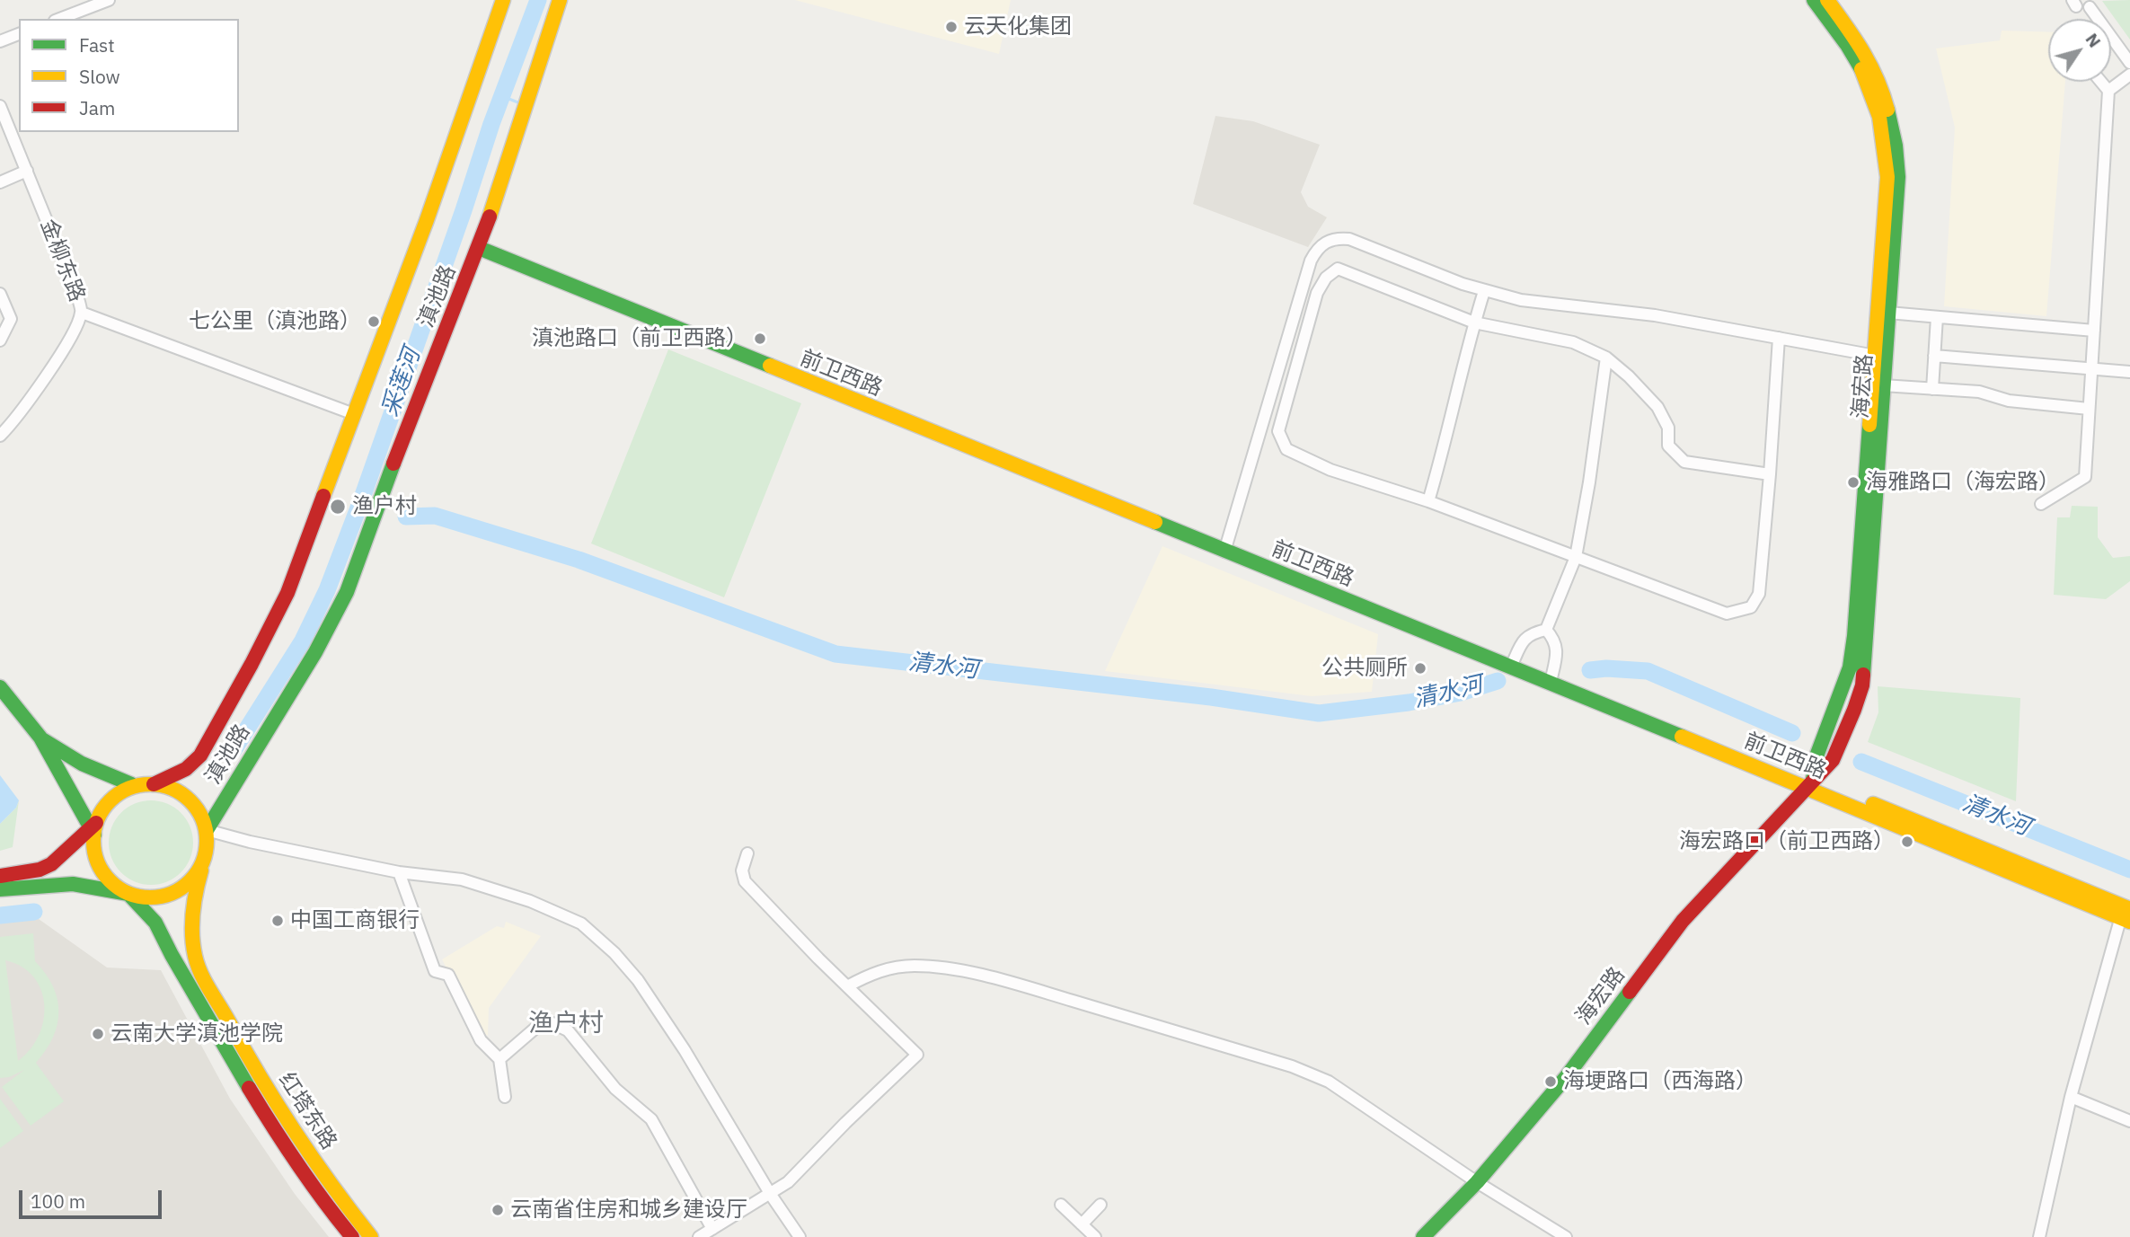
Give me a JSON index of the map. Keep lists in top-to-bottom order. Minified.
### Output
{"streets":{"main road":["滇池路","前卫西路","海宏路","红塔东路"],"street":["金柳东路"]},"crossings":[["滇池路","前卫西路"],["滇池路","红塔东路"],["前卫西路","海宏路"]],"districts":["渔户村"],"water":["采莲河","清水河"],"places":["云天化集团","七公里（滇池路）","滇池路口（前卫西路）","海雅路口（海宏路）","渔户村","公共厕所","海宏路口（前卫西路）","中国工商银行","云南大学滇池学院","海埂路口（西海路）","云南省住房和城乡建设厅"],"legend":["Fast","Slow","Jam"],"scale_bar":"100 m","north":"top right"}
